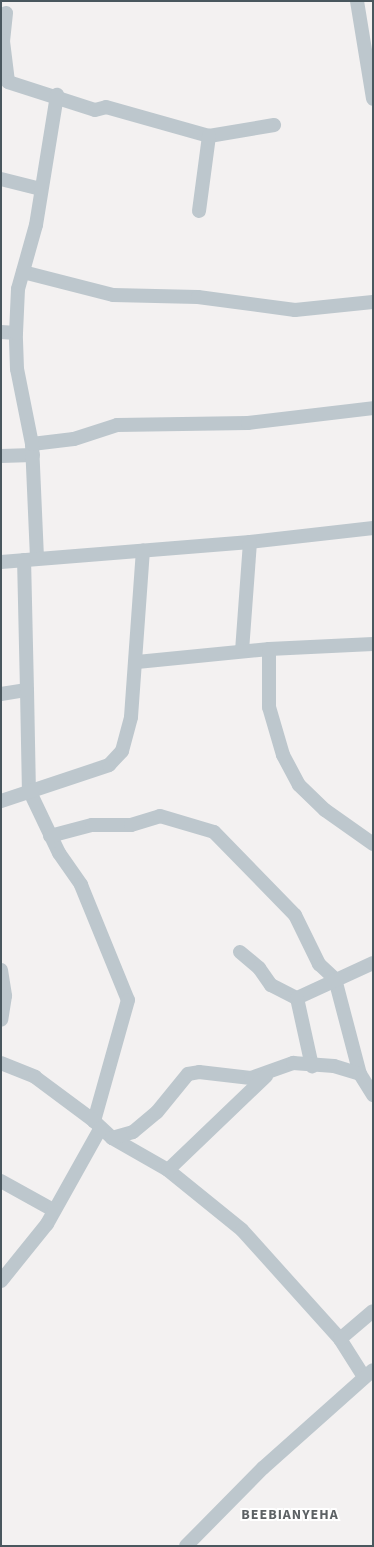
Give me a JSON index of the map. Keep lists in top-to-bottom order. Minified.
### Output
{"districts":["BEEBIANYEHA"]}
